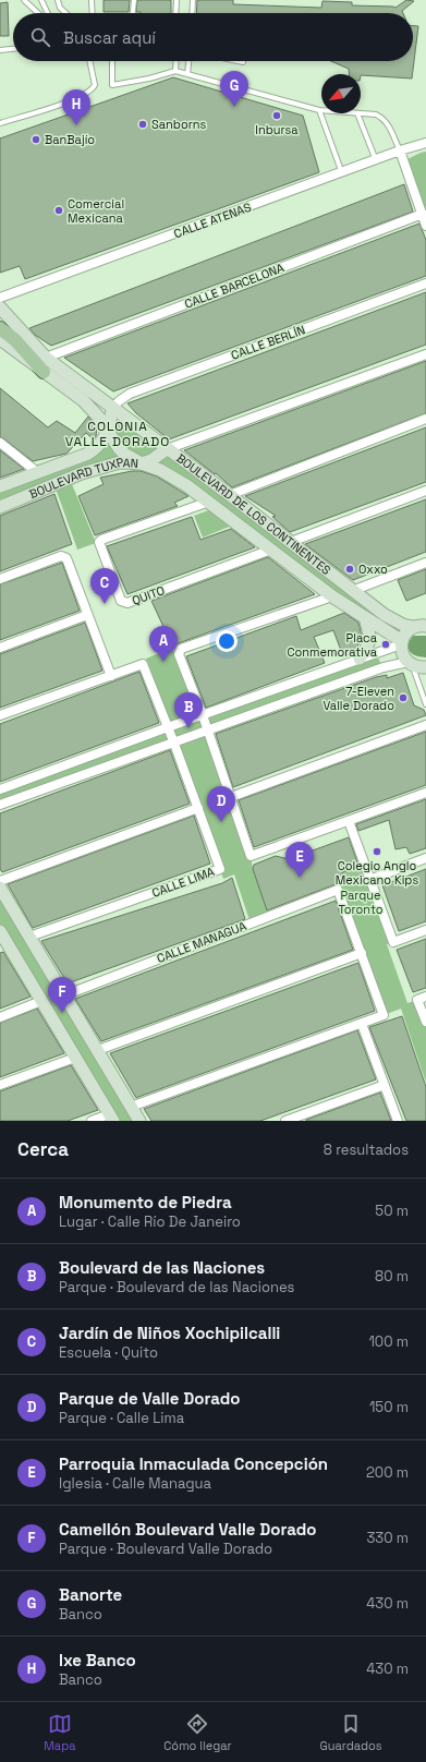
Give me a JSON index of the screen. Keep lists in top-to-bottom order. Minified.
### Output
{"streets":{"street":["CALLE ATENAS","CALLE BARCELONA","CALLE BERLÍN","BOULEVARD TUXPAN","BOULEVARD DE LOS CONTINENTES","QUITO","CALLE LIMA","CALLE MANAGUA"]},"crossings":[["CALLE BARCELONA","BOULEVARD DE LOS CONTINENTES"],["CALLE BERLÍN","BOULEVARD TUXPAN"],["CALLE BERLÍN","BOULEVARD DE LOS CONTINENTES"],["BOULEVARD TUXPAN","BOULEVARD DE LOS CONTINENTES"],["BOULEVARD DE LOS CONTINENTES","QUITO"]],"districts":["COLONIA VALLE DORADO"],"parks":["Parque Toronto"],"places":["Inbursa","Sanborns","BanBajío","Comercial Mexicana","Oxxo","Placa Conmemorativa","7-Eleven Valle Dorado","Colegio Anglo Mexicano Kips"],"north":"bottom left","page":{"search":"Buscar aquí","pins":["G","H","C","A","B","D","E","F"],"heading":["Cerca","8 resultados"],"list":[{"mark":"A","name":"Monumento de Piedra","note":"Lugar · Calle Río De Janeiro","value":"50 m"},{"mark":"B","name":"Boulevard de las Naciones","note":"Parque · Boulevard de las Naciones","value":"80 m"},{"mark":"C","name":"Jardín de Niños Xochipilcalli","note":"Escuela · Quito","value":"100 m"},{"mark":"D","name":"Parque de Valle Dorado","note":"Parque · Calle Lima","value":"150 m"},{"mark":"E","name":"Parroquia Inmaculada Concepción","note":"Iglesia · Calle Managua","value":"200 m"},{"mark":"F","name":"Camellón Boulevard Valle Dorado","note":"Parque · Boulevard Valle Dorado","value":"330 m"},{"mark":"G","name":"Banorte","note":"Banco","value":"430 m"},{"mark":"H","name":"Ixe Banco","note":"Banco","value":"430 m"}],"nav":["Mapa","Cómo llegar","Guardados"]}}
